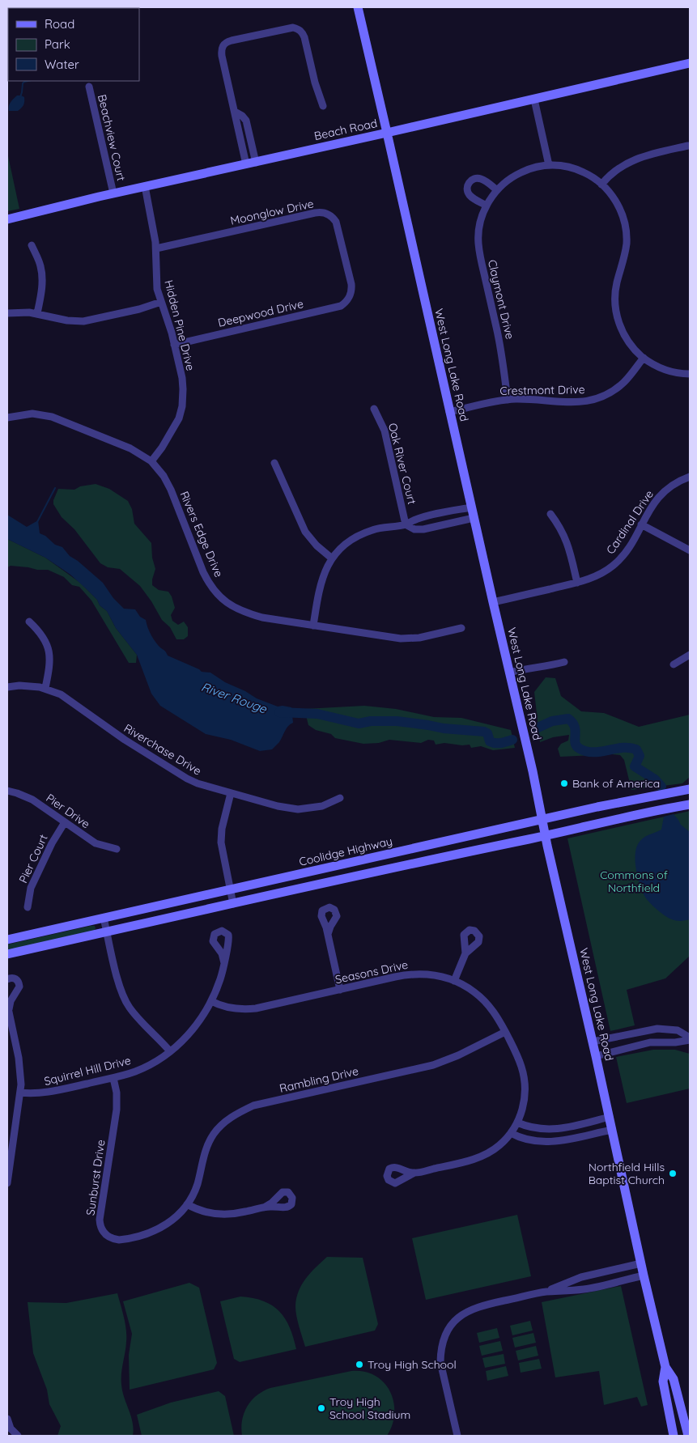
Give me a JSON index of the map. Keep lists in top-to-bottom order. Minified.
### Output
{"streets":{"main road":["Beach Road","West Long Lake Road","Coolidge Highway"],"street":["Beachview Court","Moonglow Drive","Claymont Drive","Deepwood Drive","Hidden Pine Drive","Crestmont Drive","Oak River Court","Cardinal Drive","Rivers Edge Drive","Riverchase Drive","Pier Drive","Pier Court","Seasons Drive","Squirrel Hill Drive","Rambling Drive","Sunburst Drive"]},"crossings":[["Beach Road","Beachview Court"],["Beach Road","Hidden Pine Drive"],["Beach Road","West Long Lake Road"],["Moonglow Drive","Deepwood Drive"],["Moonglow Drive","Hidden Pine Drive"],["Claymont Drive","Crestmont Drive"],["Deepwood Drive","Hidden Pine Drive"],["Hidden Pine Drive","Rivers Edge Drive"],["West Long Lake Road","Crestmont Drive"],["West Long Lake Road","Cardinal Drive"],["West Long Lake Road","Coolidge Highway"],["Pier Drive","Pier Court"],["Seasons Drive","Squirrel Hill Drive"],["Seasons Drive","Rambling Drive"],["Squirrel Hill Drive","Sunburst Drive"],["Rambling Drive","Sunburst Drive"]],"water":["River Rouge"],"parks":["Commons of Northfield"],"places":["Bank of America","Northfield Hills Baptist Church","Troy High School","Troy High School Stadium"],"legend":["Road","Park","Water"]}
